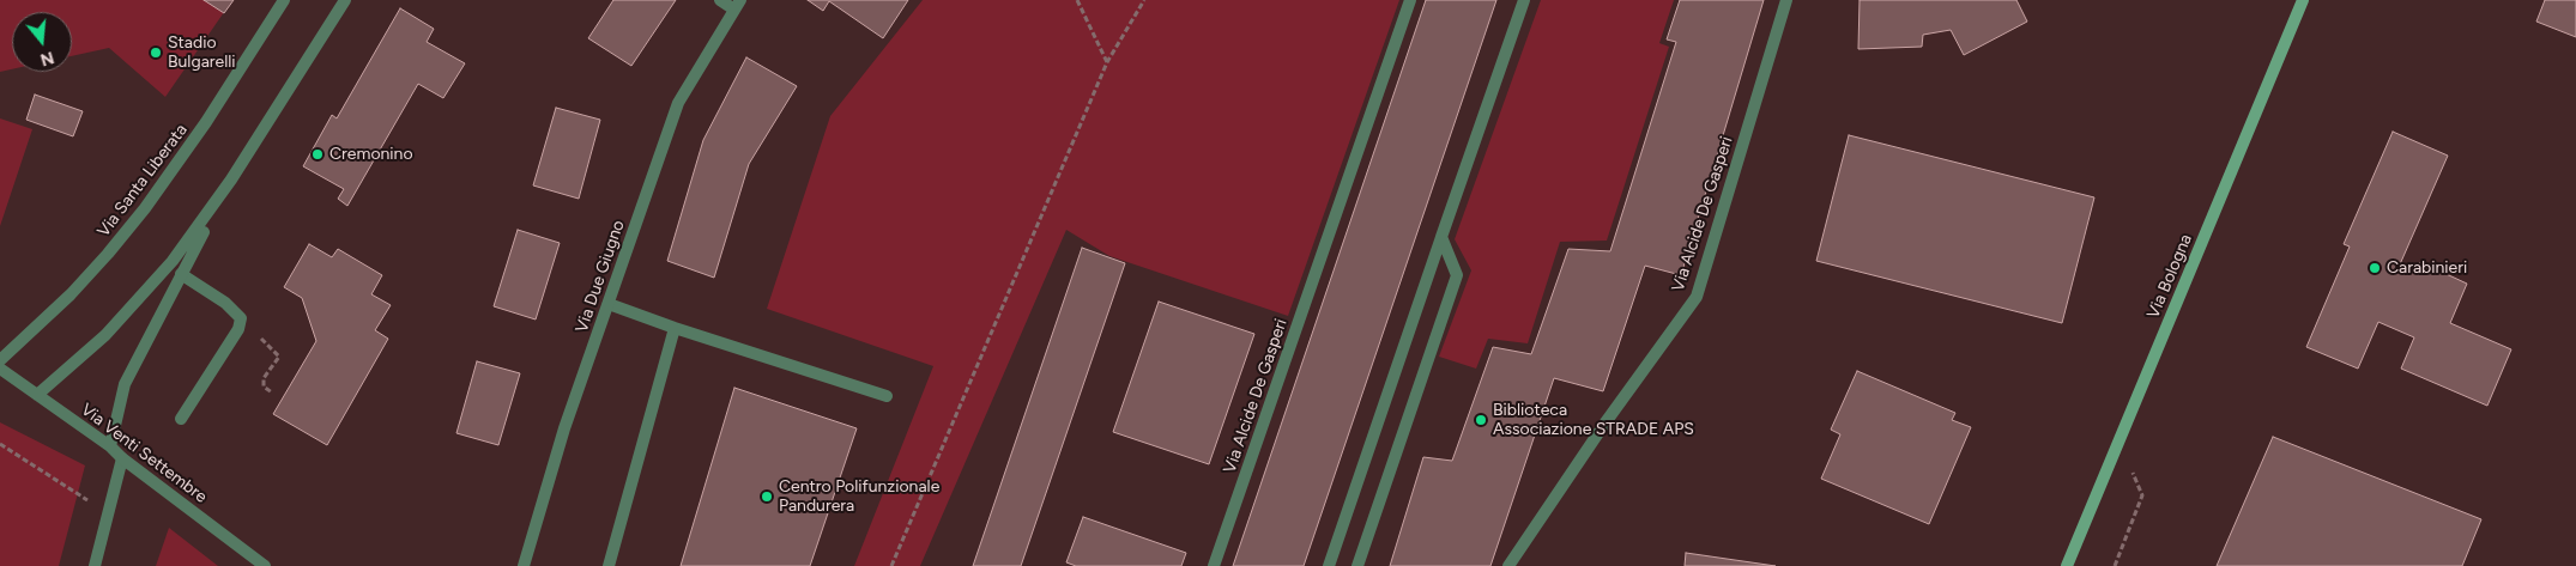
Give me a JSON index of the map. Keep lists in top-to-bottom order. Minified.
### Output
{"streets":{"main road":["Via Bologna"],"street":["Via Santa Liberata","Via Alcide De Gasperi","Via Due Giugno","Via Venti Settembre"]},"places":["Stadio Bulgarelli","Cremonino","Carabinieri","Biblioteca Associazione STRADE APS","Centro Polifunzionale Pandurera"],"north":"bottom"}
